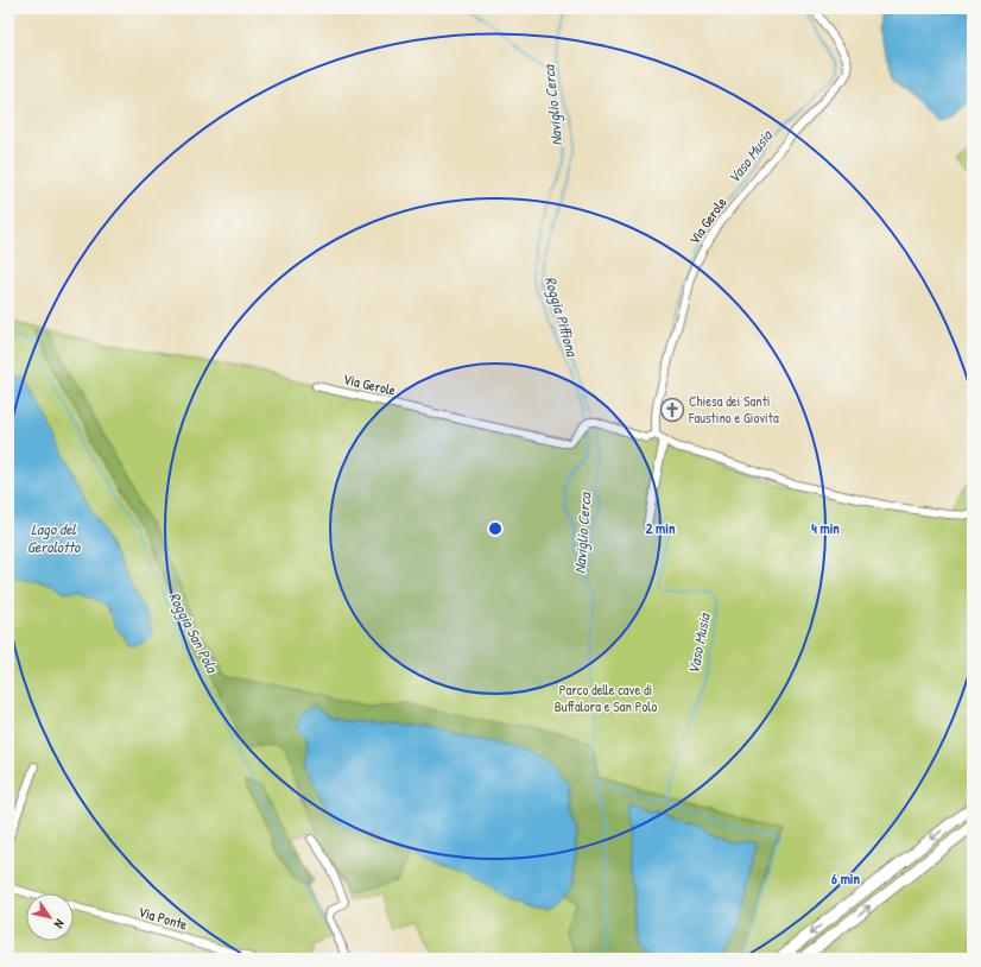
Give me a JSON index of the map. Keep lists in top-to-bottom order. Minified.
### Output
{"streets":{"street":["Via Gerole","Via Ponte"]},"water":["Naviglio Cerca","Vaso Musia","Roggia Piffiona","Lago del Gerolotto","Roggia San Pola"],"parks":["Parco delle cave di Buffalora e San Polo"],"places":{"church":["Chiesa dei Santi Faustino e Giovita"]},"north":"bottom right","rings":["2 min","4 min","6 min"]}
